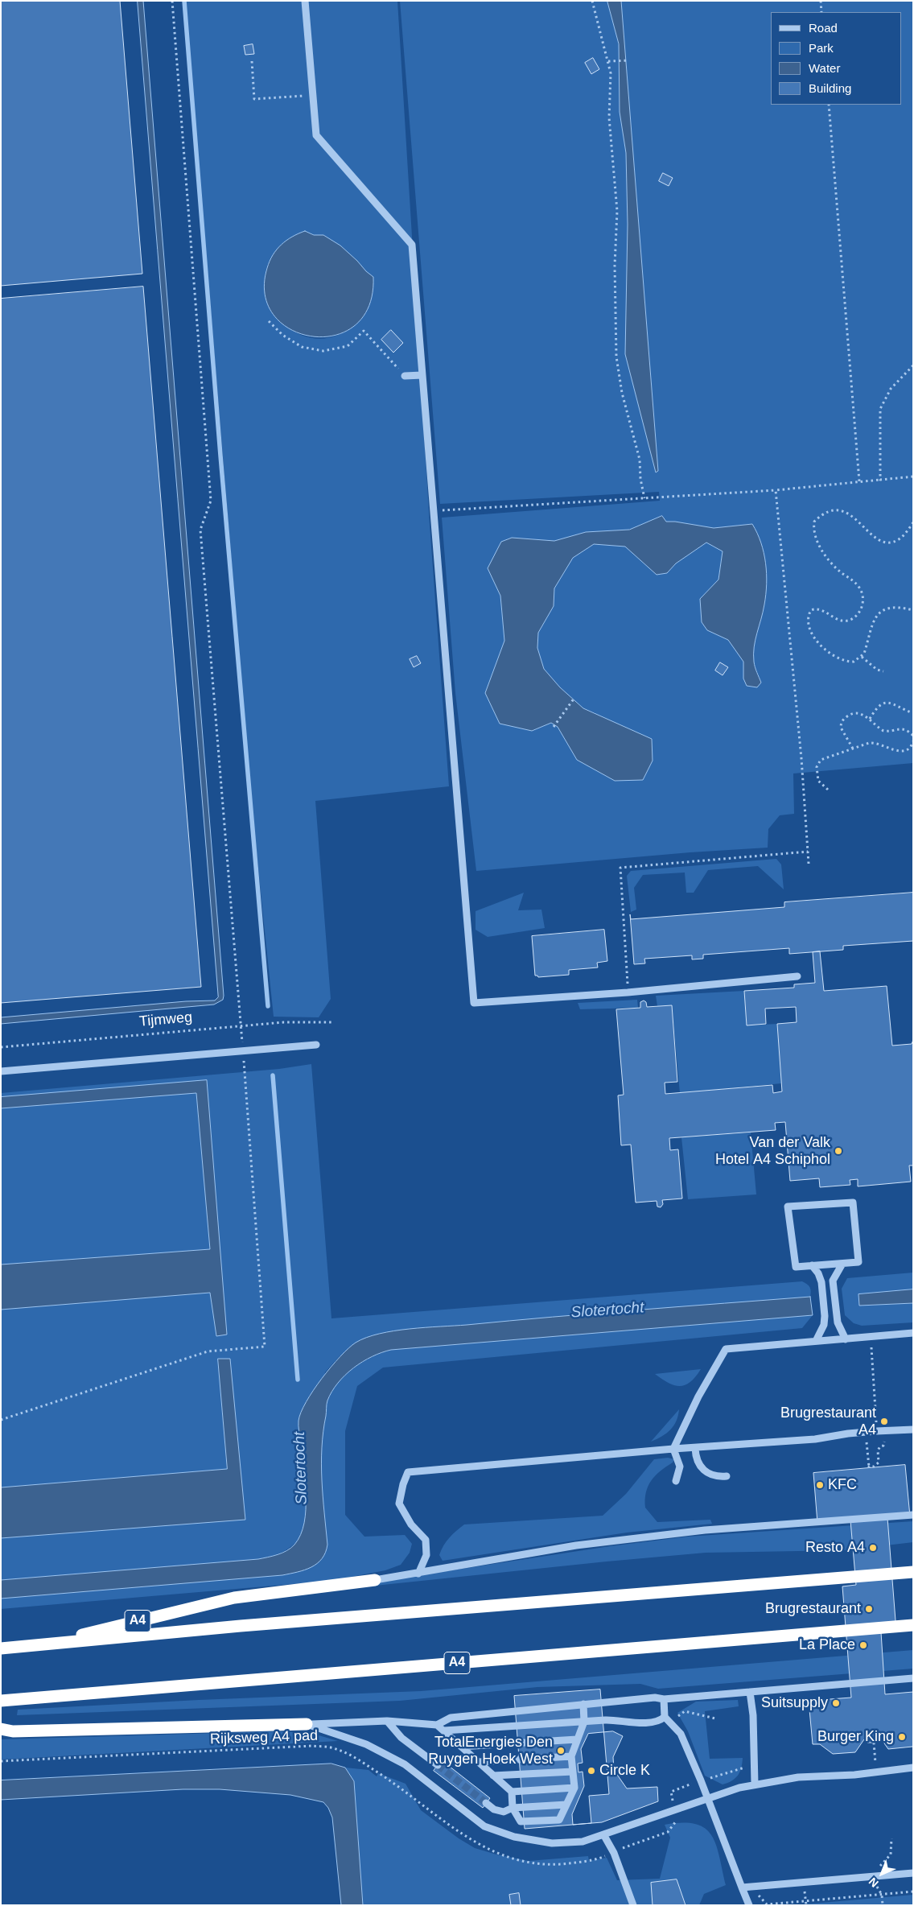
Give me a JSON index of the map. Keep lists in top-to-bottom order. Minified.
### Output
{"streets":{"highway":["A4"],"path":["Tijmweg","Rijksweg A4 pad"]},"water":["Slotertocht"],"places":["Van der Valk Hotel A4 Schiphol","Brugrestaurant A4","KFC","Resto A4","Brugrestaurant","La Place","Suitsupply","Burger King","TotalEnergies Den Ruygen Hoek West","Circle K"],"legend":["Road","Park","Water","Building"],"north":"bottom left"}
